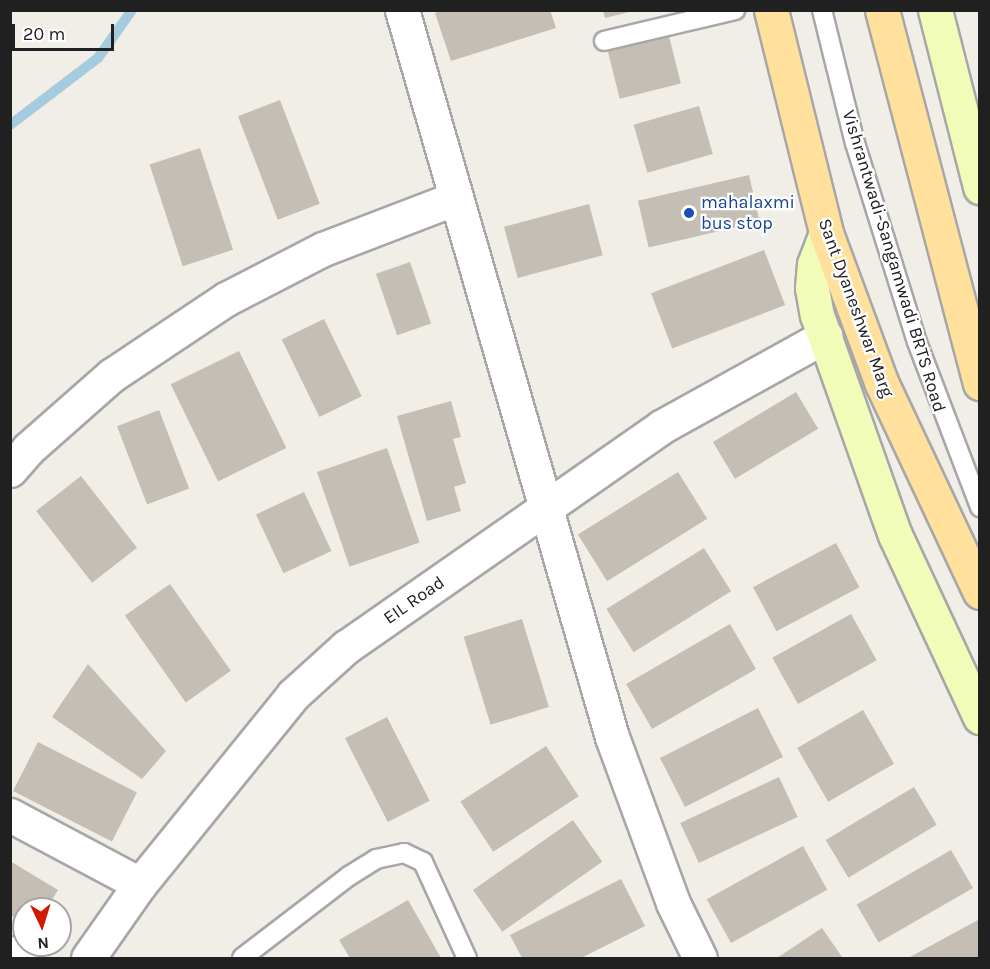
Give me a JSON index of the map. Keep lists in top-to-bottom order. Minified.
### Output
{"streets":{"main road":["Sant Dyaneshwar Marg"],"street":["EIL Road"],"lane":["Vishrantwadi-Sangamwadi BRTS Road"]},"places":["mahalaxmi bus stop"],"scale_bar":"20 m","north":"bottom"}
